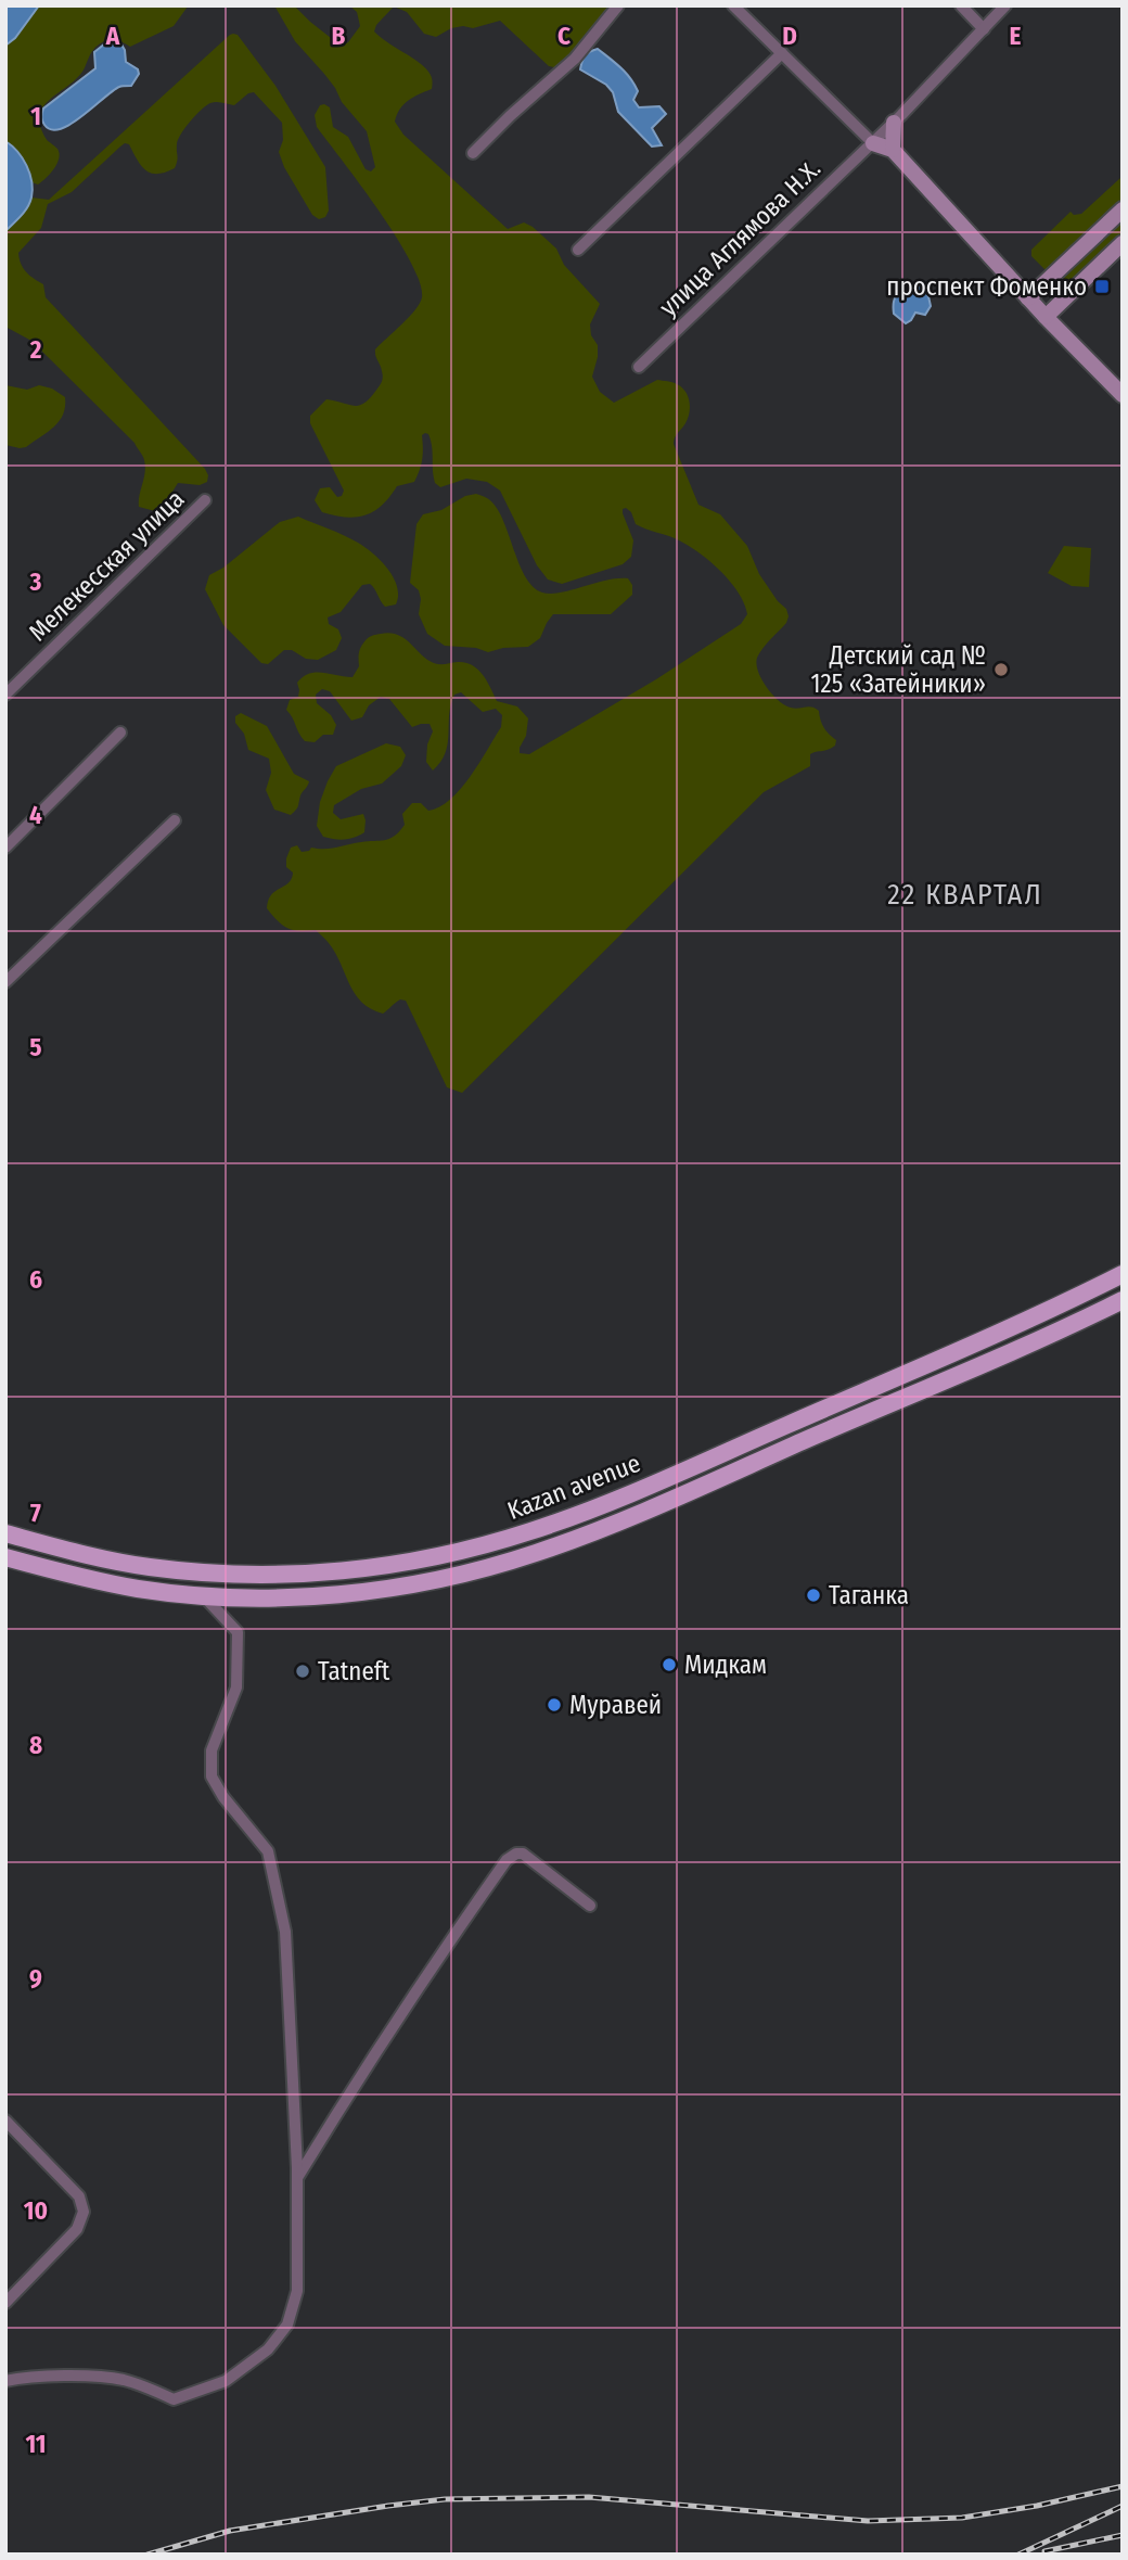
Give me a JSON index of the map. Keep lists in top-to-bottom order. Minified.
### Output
{"streets":{"main road":["Kazan avenue"],"street":["улица Аглямова Н.Х.","Мелекесская улица"]},"districts":["22 КВАРТАЛ"],"places":{"transit":["проспект Фоменко"],"other":["Детский сад № 125 «Затейники»","Таганка","Мидкам","Tatneft","Муравей"]},"grid":{"columns":["A","B","C","D","E"],"rows":["1","2","3","4","5","6","7","8","9","10","11"]}}
